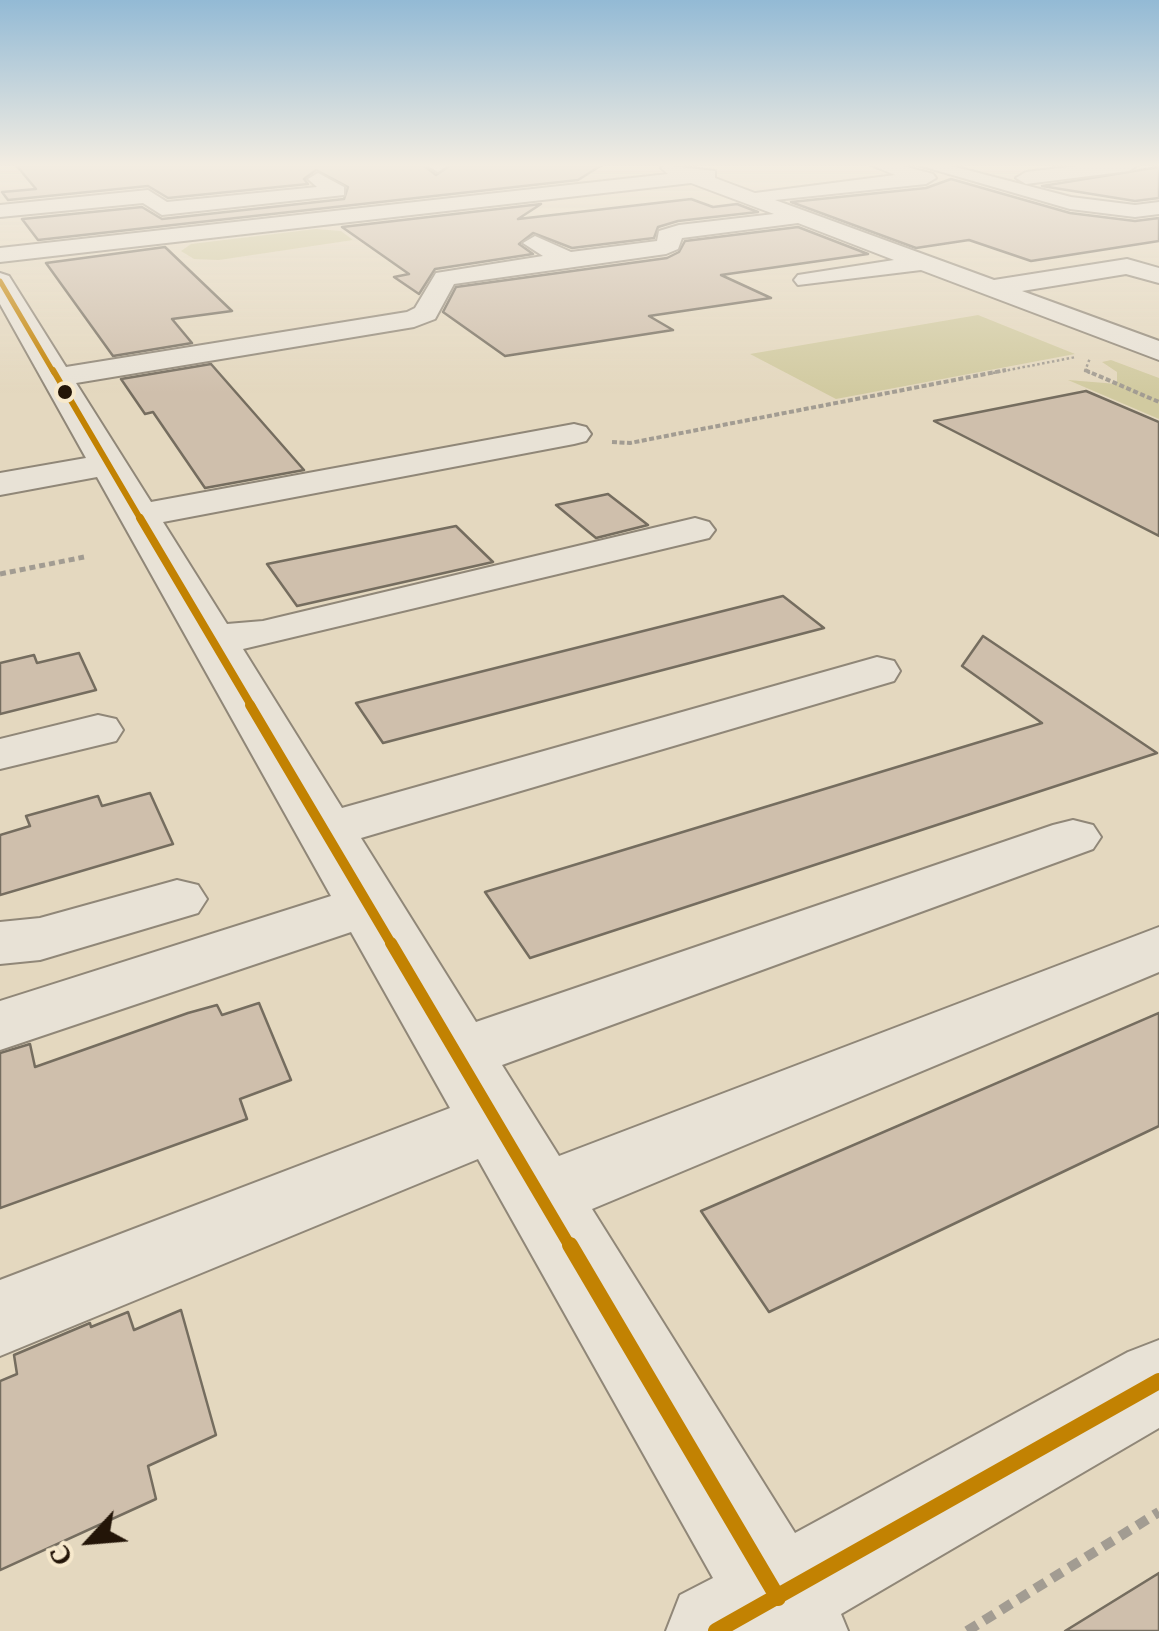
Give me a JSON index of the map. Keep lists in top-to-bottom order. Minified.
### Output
{"north":"bottom left"}
